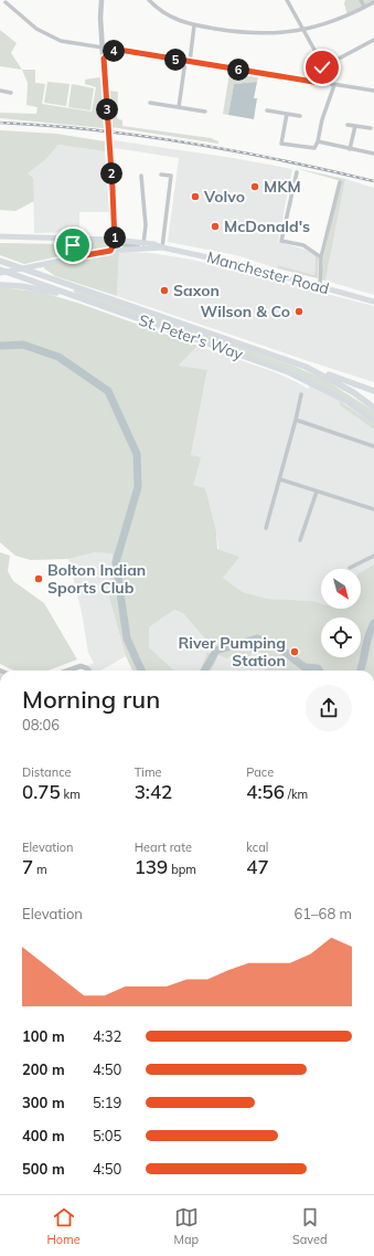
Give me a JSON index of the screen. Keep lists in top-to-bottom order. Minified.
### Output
{"streets":{"highway":["St. Peter's Way"],"main road":["Manchester Road"]},"places":["MKM","Volvo","McDonald's","Saxon","Wilson & Co","Bolton Indian Sports Club","River Pumping Station"],"north":"bottom right","page":{"pins":["4","5","6","3","2","1"],"heading":["Morning run","08:06"],"stats":[["Distance","0.75 km"],["Time","3:42"],["Pace","4:56 /km"],["Elevation","7 m"],["Heart rate","139 bpm"],["kcal","47"]],"chart":["Elevation","61–68 m"],"list":[{"name":"100 m","note":"4:32"},{"name":"200 m","note":"4:50"},{"name":"300 m","note":"5:19"},{"name":"400 m","note":"5:05"},{"name":"500 m","note":"4:50"}],"tabs":["Home","Map","Saved"]}}
